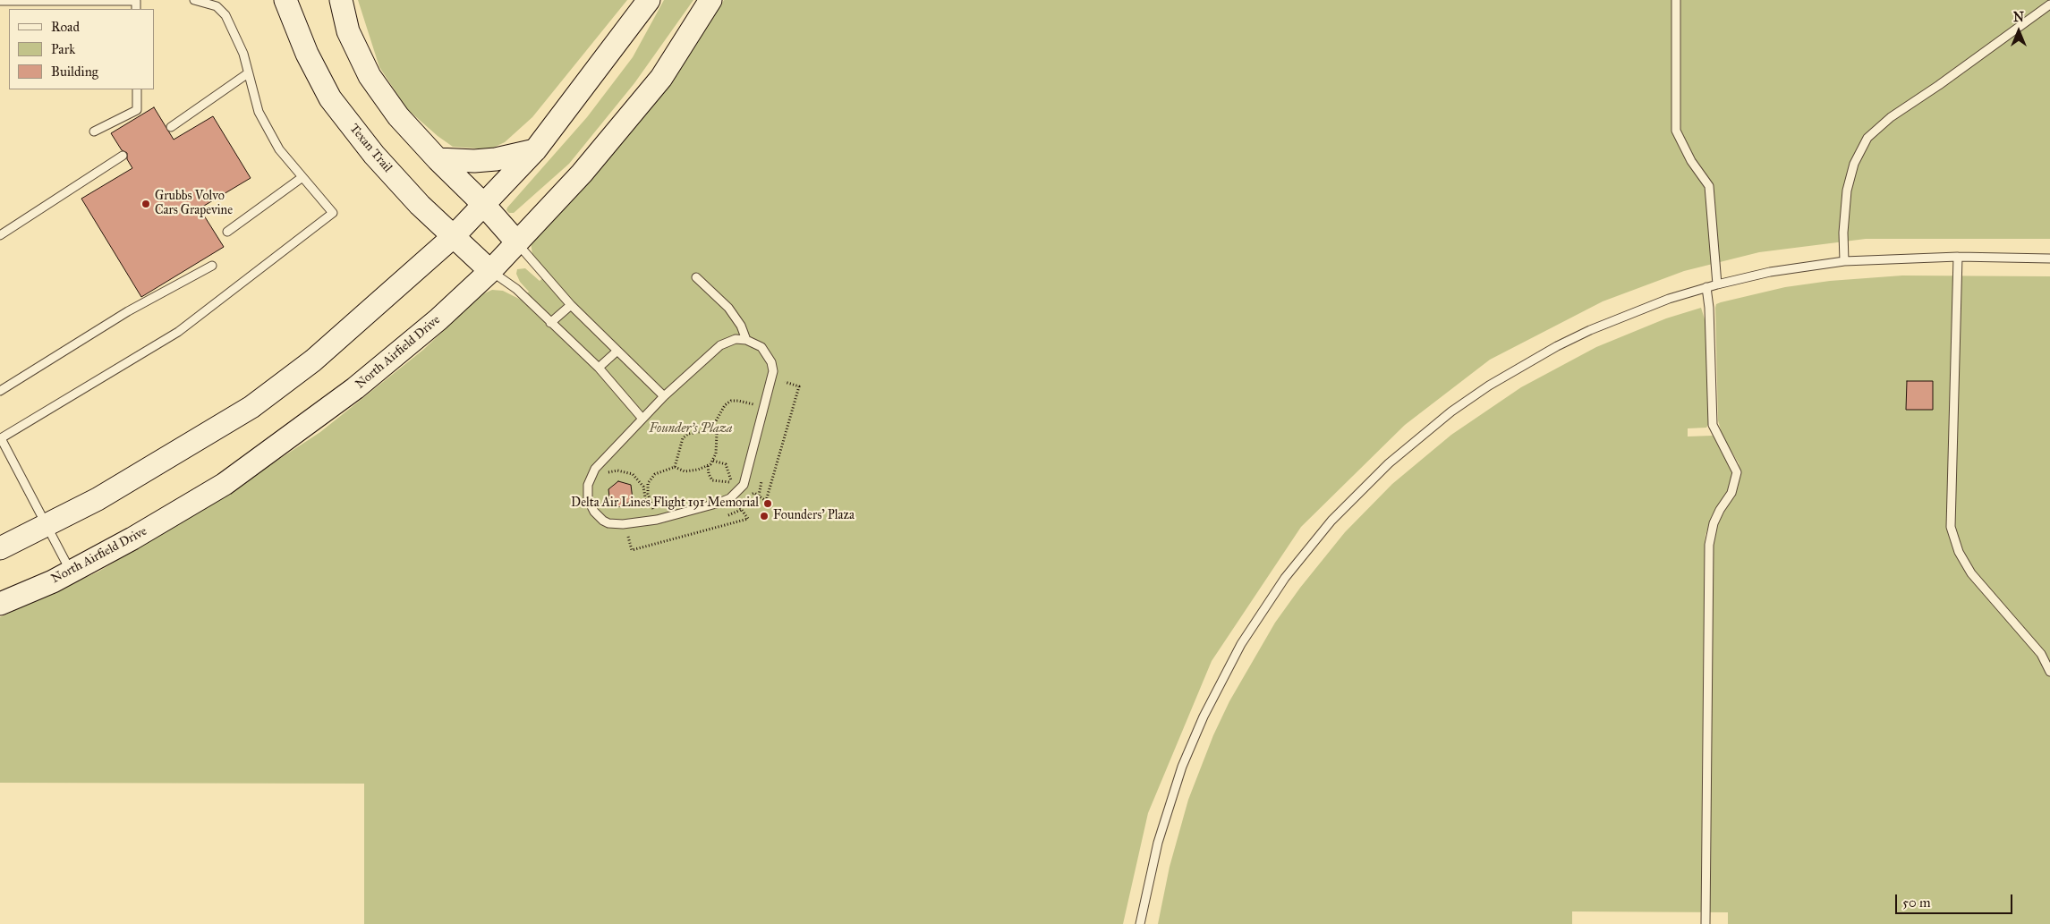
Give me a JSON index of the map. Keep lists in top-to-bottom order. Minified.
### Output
{"streets":{"main road":["Texan Trail","North Airfield Drive"]},"crossings":[["Texan Trail","North Airfield Drive"]],"parks":["Founder's Plaza"],"places":["Grubbs Volvo Cars Grapevine","Delta Air Lines Flight 191 Memorial","Founders' Plaza"],"legend":["Road","Park","Building"],"scale_bar":"50 m","north":"top"}
